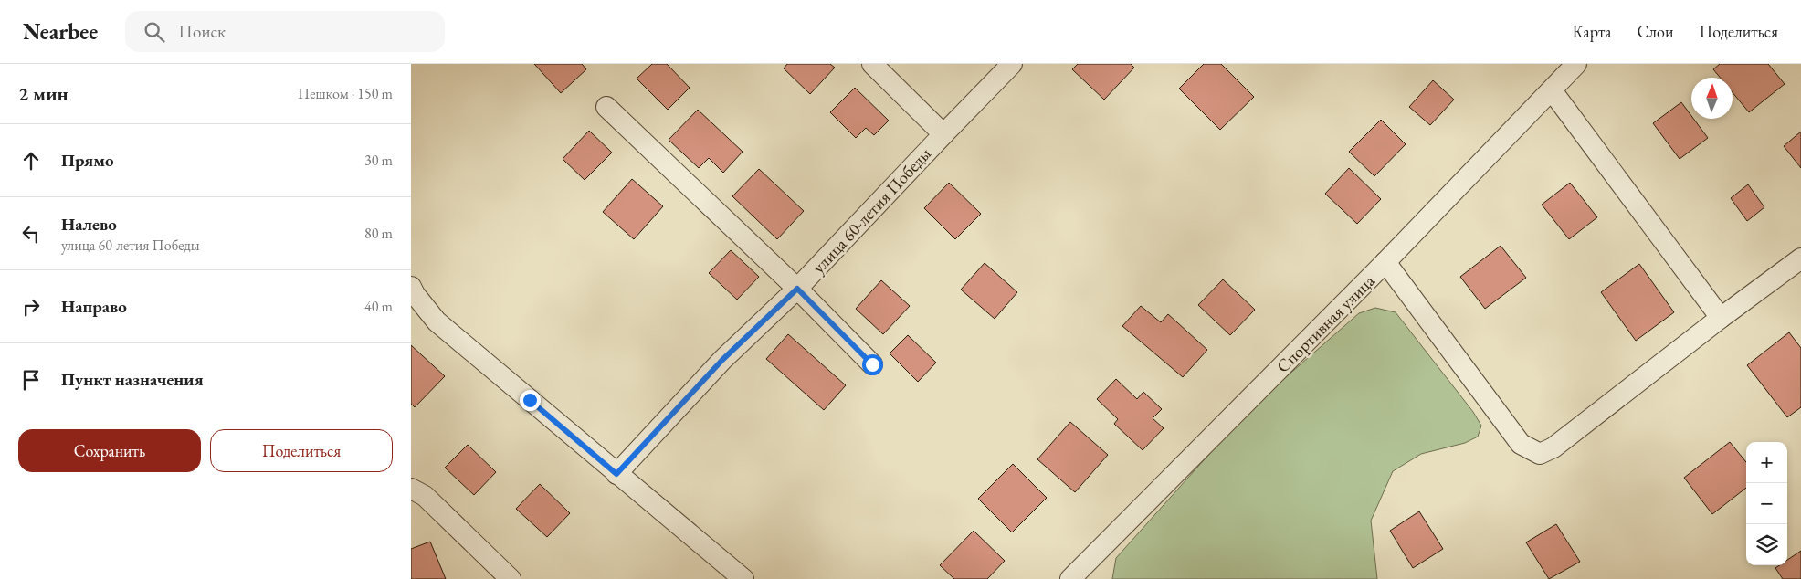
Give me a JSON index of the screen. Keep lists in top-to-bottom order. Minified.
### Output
{"streets":{"street":["улица 60-летия Победы","Спортивная улица"]},"north":"top","page":{"header":"Nearbee","search":"Поиск","nav":["Карта","Слои","Поделиться"],"heading":["2 мин","Пешком · 150 m"],"list":[["Прямо","30 m"],["Налево","улица 60-летия Победы","80 m"],["Направо","40 m"],"Пункт назначения"],"buttons":["Сохранить","Поделиться"],"map_buttons":["+","−"]}}
